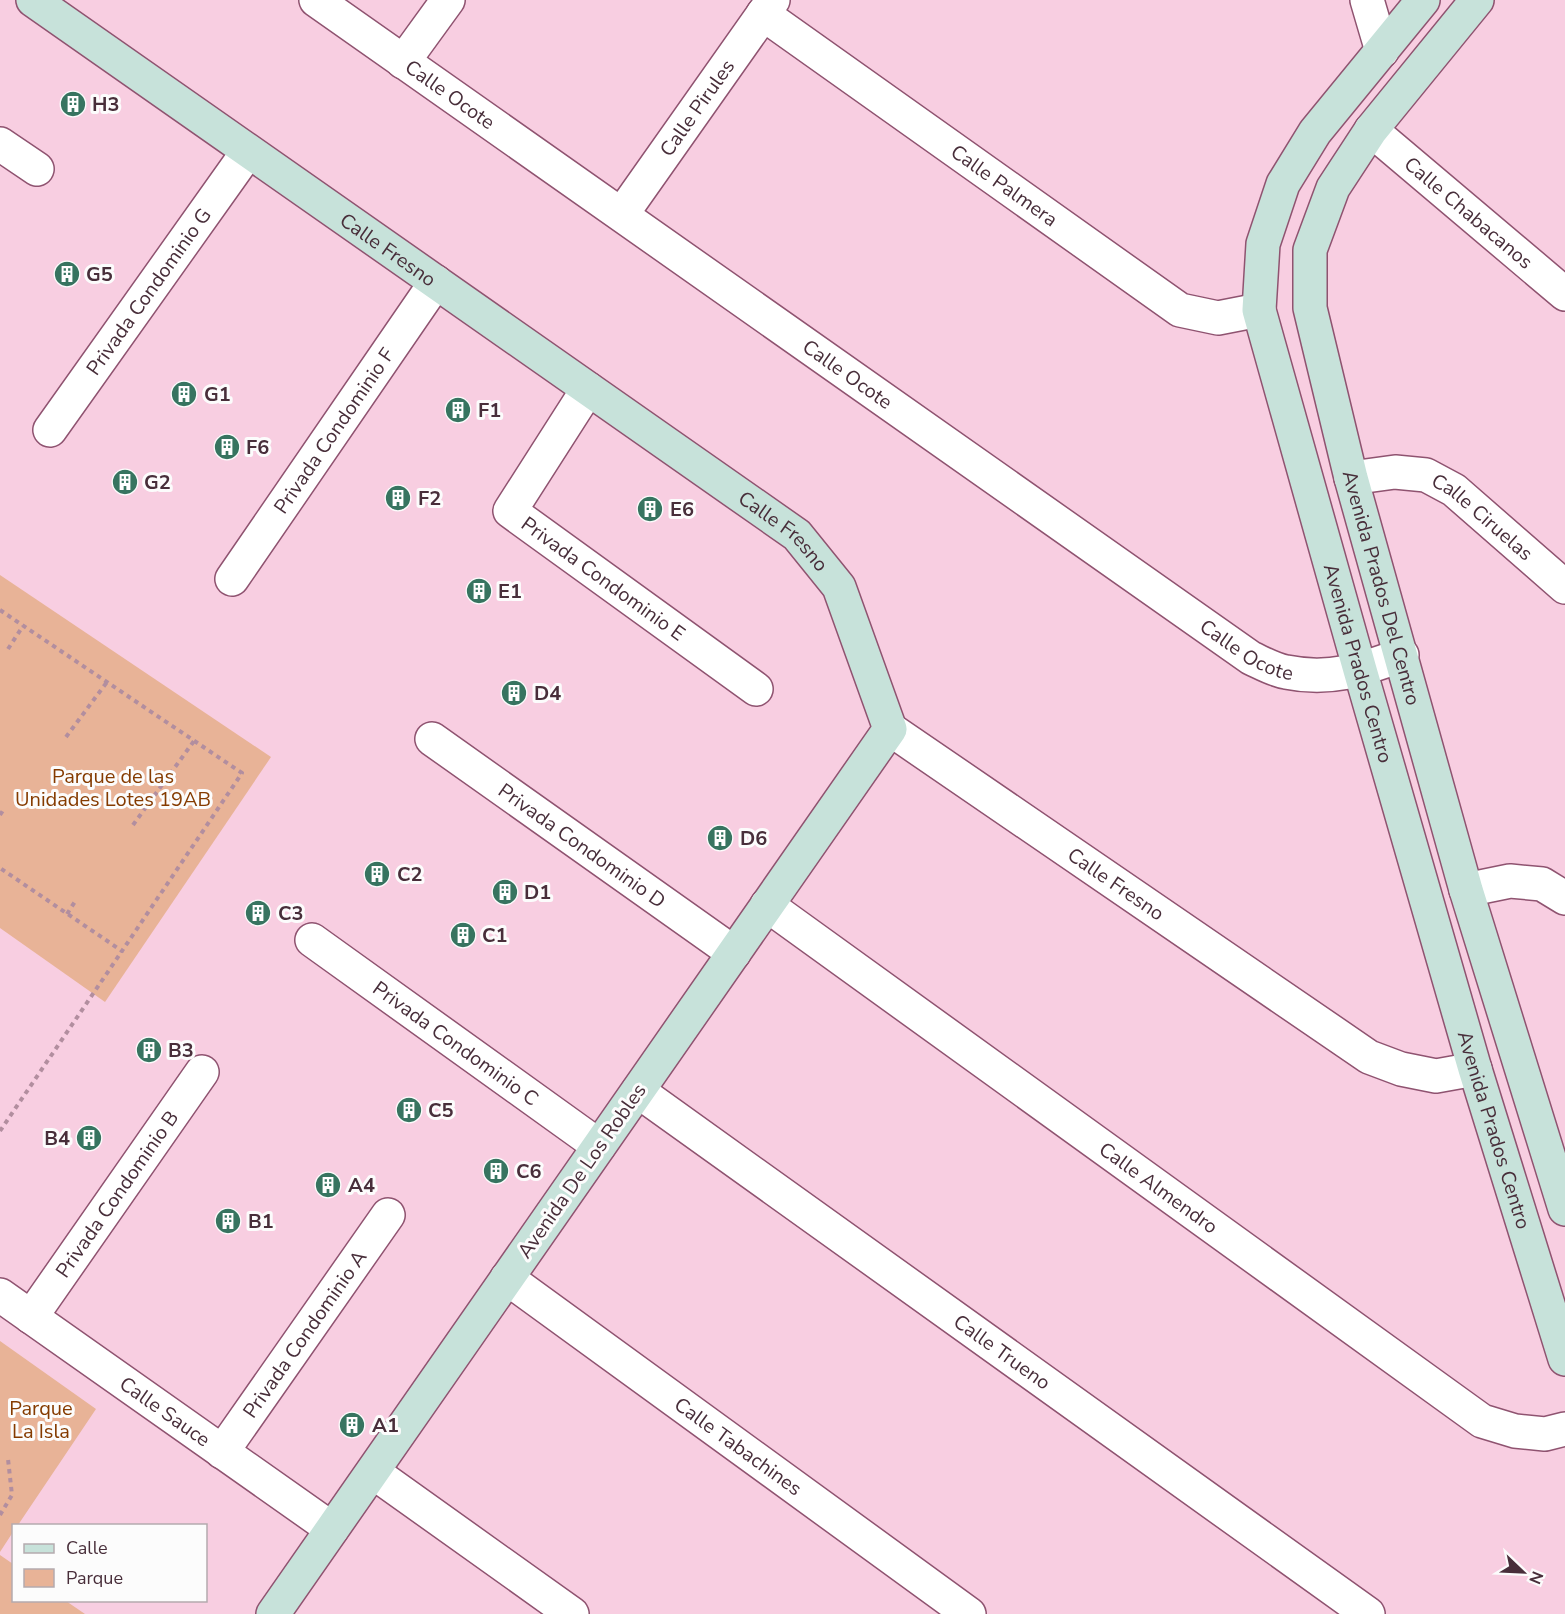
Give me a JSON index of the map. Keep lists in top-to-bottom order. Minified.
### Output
{"streets":{"street":["Calle Ocote","Calle Pirules","Calle Palmera","Calle Chabacanos","Calle Fresno","Privada Condominio G","Privada Condominio F","Calle Ciruelas","Privada Condominio E","Avenida Prados Del Centro","Avenida Prados Centro","Privada Condominio D","Privada Condominio C","Avenida De Los Robles","Calle Almendro","Privada Condominio B","Privada Condominio A","Calle Trueno","Calle Sauce","Calle Tabachines"]},"crossings":[["Calle Ocote","Calle Pirules"],["Calle Ocote","Avenida Prados Del Centro"],["Calle Ocote","Avenida Prados Centro"],["Calle Pirules","Calle Palmera"],["Calle Palmera","Avenida Prados Centro"],["Calle Chabacanos","Avenida Prados Del Centro"],["Calle Fresno","Privada Condominio G"],["Calle Fresno","Privada Condominio F"],["Calle Fresno","Privada Condominio E"],["Calle Fresno","Avenida Prados Centro"],["Calle Fresno","Avenida De Los Robles"],["Calle Ciruelas","Avenida Prados Del Centro"],["Privada Condominio D","Avenida De Los Robles"],["Privada Condominio C","Avenida De Los Robles"],["Avenida De Los Robles","Calle Almendro"],["Avenida De Los Robles","Calle Trueno"],["Avenida De Los Robles","Calle Sauce"],["Avenida De Los Robles","Calle Tabachines"],["Privada Condominio B","Calle Sauce"],["Privada Condominio A","Calle Sauce"]],"parks":["Parque de las Unidades Lotes 19AB","Parque La Isla"],"places":{"building":["H3","G5","G1","F1","F6","G2","F2","E6","E1","D4","D6","C2","D1","C3","C1","B3","C5","B4","C6","A4","B1","A1"]},"legend":["Calle","Parque"],"north":"bottom right"}
